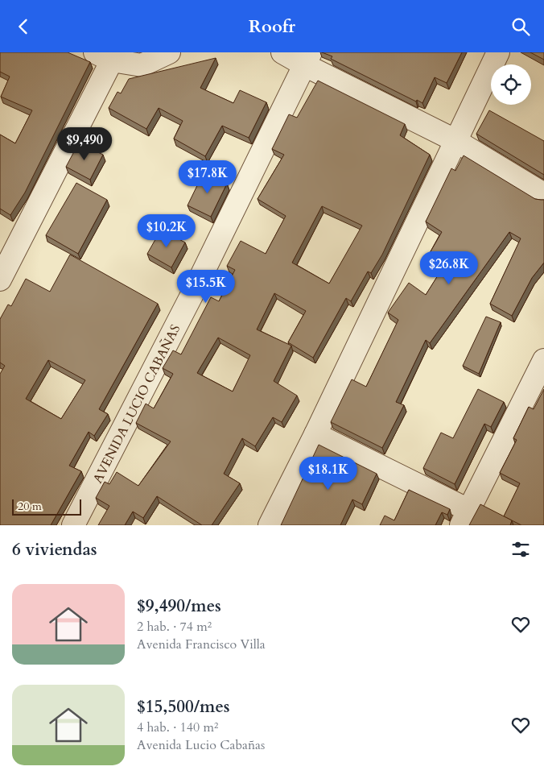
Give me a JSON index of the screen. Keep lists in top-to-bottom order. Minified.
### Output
{"streets":{"street":["AVENIDA LUCIO CABAÑAS"]},"scale_bar":"20 m","page":{"header":"Roofr","price":["$9,490","$17.8K","$10.2K","$26.8K","$15.5K","$18.1K"],"scale":"20 m","heading":"6 viviendas","list":[{"name":"$9,490/mes","note":"2 hab. · 74 m² · Avenida Francisco Villa"},{"name":"$15,500/mes","note":"4 hab. · 140 m² · Avenida Lucio Cabañas"}]}}
